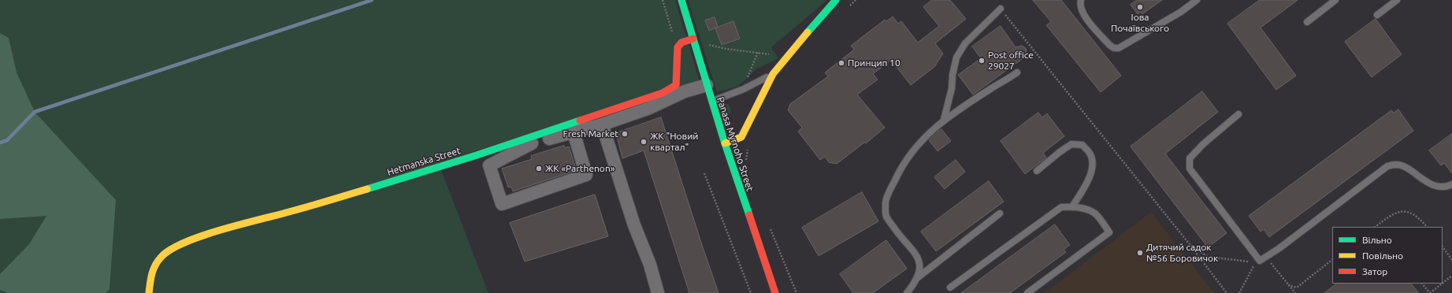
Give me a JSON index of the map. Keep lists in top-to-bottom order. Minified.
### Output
{"streets":{"street":["Panasa Myrnoho Street","Hetmanska Street"]},"places":["Іова Почаївського","Post office 29027","Принцип 10","Fresh Market","ЖК \"Новий квартал\"","ЖК «Parthenon»","Дитячий садок №56 Боровичок"],"legend":["Вільно","Повільно","Затор"]}
